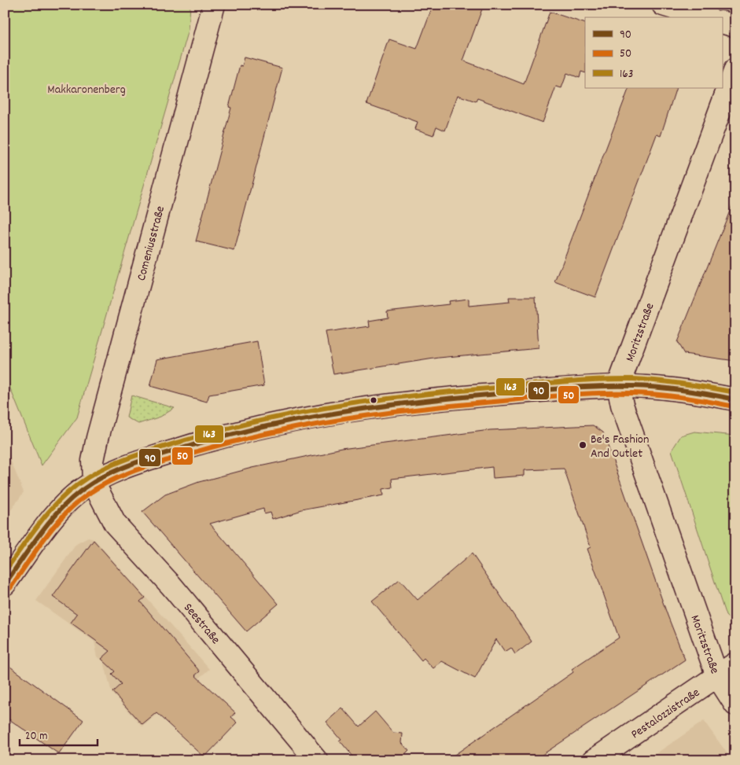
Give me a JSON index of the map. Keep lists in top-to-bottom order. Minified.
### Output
{"streets":{"street":["Comeniusstraße","Moritzstraße","Seestraße","Pestalozzistraße"]},"crossings":[["Comeniusstraße","Seestraße"],["Moritzstraße","Pestalozzistraße"]],"parks":["Makkaronenberg"],"places":["Be's Fashion And Outlet"],"lines":["transit line 163","transit line 90","transit line 50"],"legend":["90","50","163"],"scale_bar":"20 m"}
